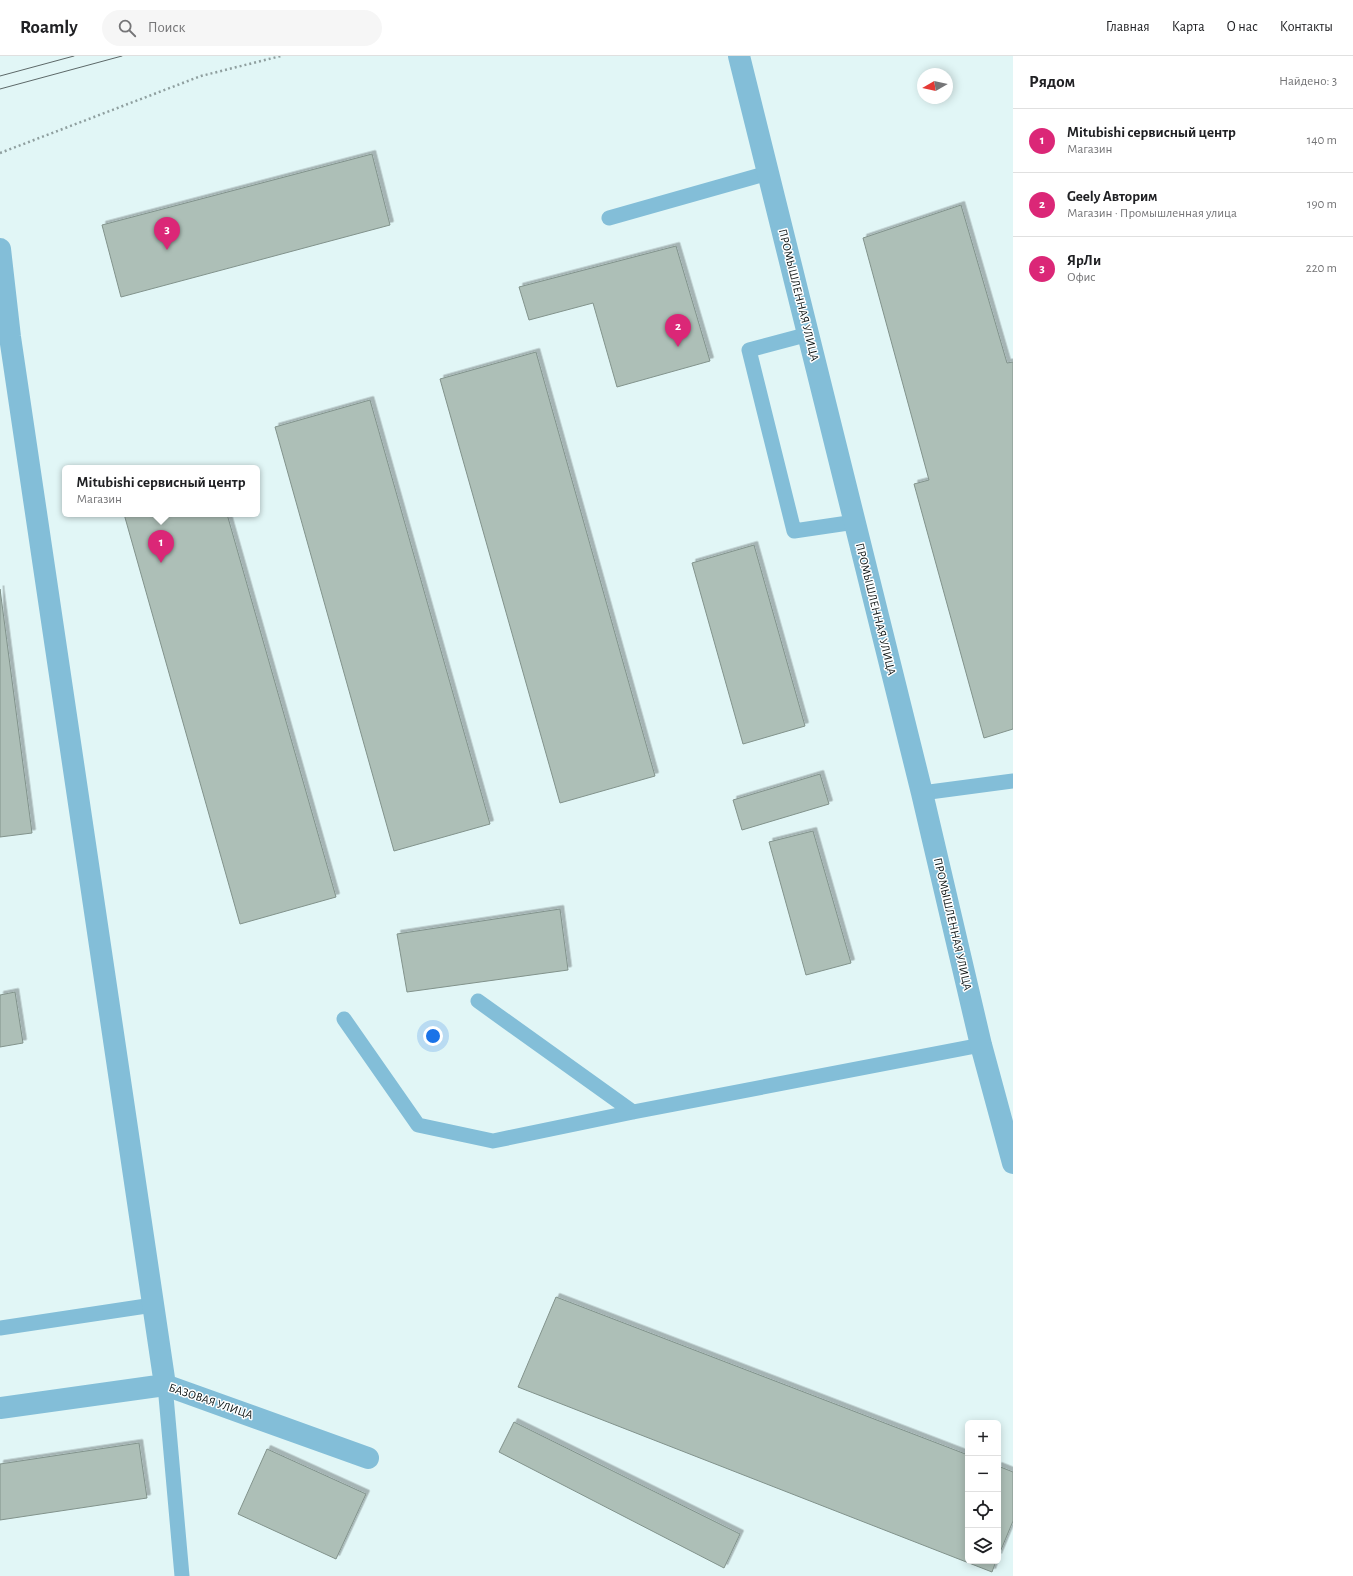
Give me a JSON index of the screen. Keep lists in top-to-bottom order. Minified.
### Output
{"streets":{"street":["ПРОМЫШЛЕННАЯ УЛИЦА","БАЗОВАЯ УЛИЦА"]},"north":"left","page":{"header":"Roamly","search":"Поиск","nav":["Главная","Карта","О нас","Контакты"],"heading":["Рядом","Найдено: 3"],"list":[{"mark":"1","name":"Mitubishi сервисный центр","note":"Магазин","value":"140 m"},{"mark":"2","name":"Geely Авторим","note":"Магазин · Промышленная улица","value":"190 m"},{"mark":"3","name":"ЯрЛи","note":"Офис","value":"220 m"}],"pins":["3","2","1"],"popup":["Mitubishi сервисный центр","Магазин"],"map_buttons":["+","−"]}}
